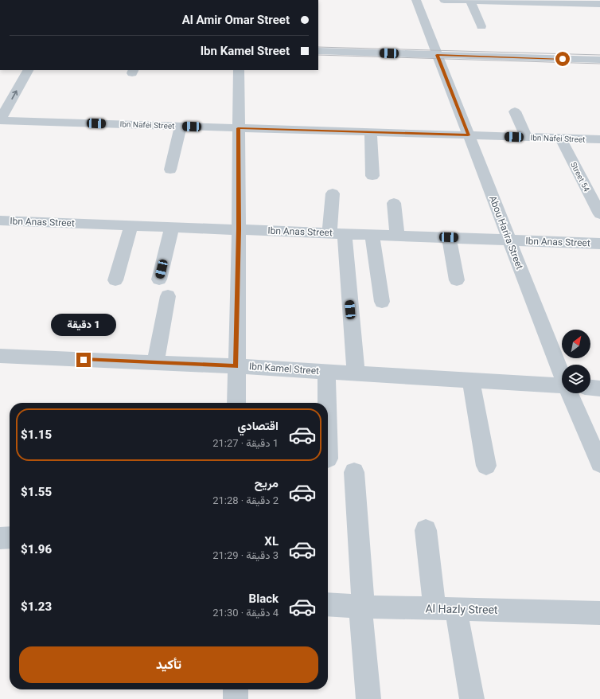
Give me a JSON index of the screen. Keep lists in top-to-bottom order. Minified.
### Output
{"streets":{"street":["Ibn Nafei Street","Street 54","Ibn Anas Street","Abou Harira Street","Ibn Kamel Street","Al Hazly Street"]},"crossings":[["Ibn Nafei Street","Street 54"],["Ibn Nafei Street","Abou Harira Street"],["Ibn Anas Street","Abou Harira Street"]],"north":"top right","page":{"banner":["Al Amir Omar Street","Ibn Kamel Street"],"bubble":"1 دقيقة","list":[{"name":"اقتصادي","note":"1 دقيقة · 21:27","value":"$1.15"},{"name":"مريح","note":"2 دقيقة · 21:28","value":"$1.55"},{"name":"XL","note":"3 دقيقة · 21:29","value":"$1.96"},{"name":"Black","note":"4 دقيقة · 21:30","value":"$1.23"}],"buttons":"تأكيد"}}
